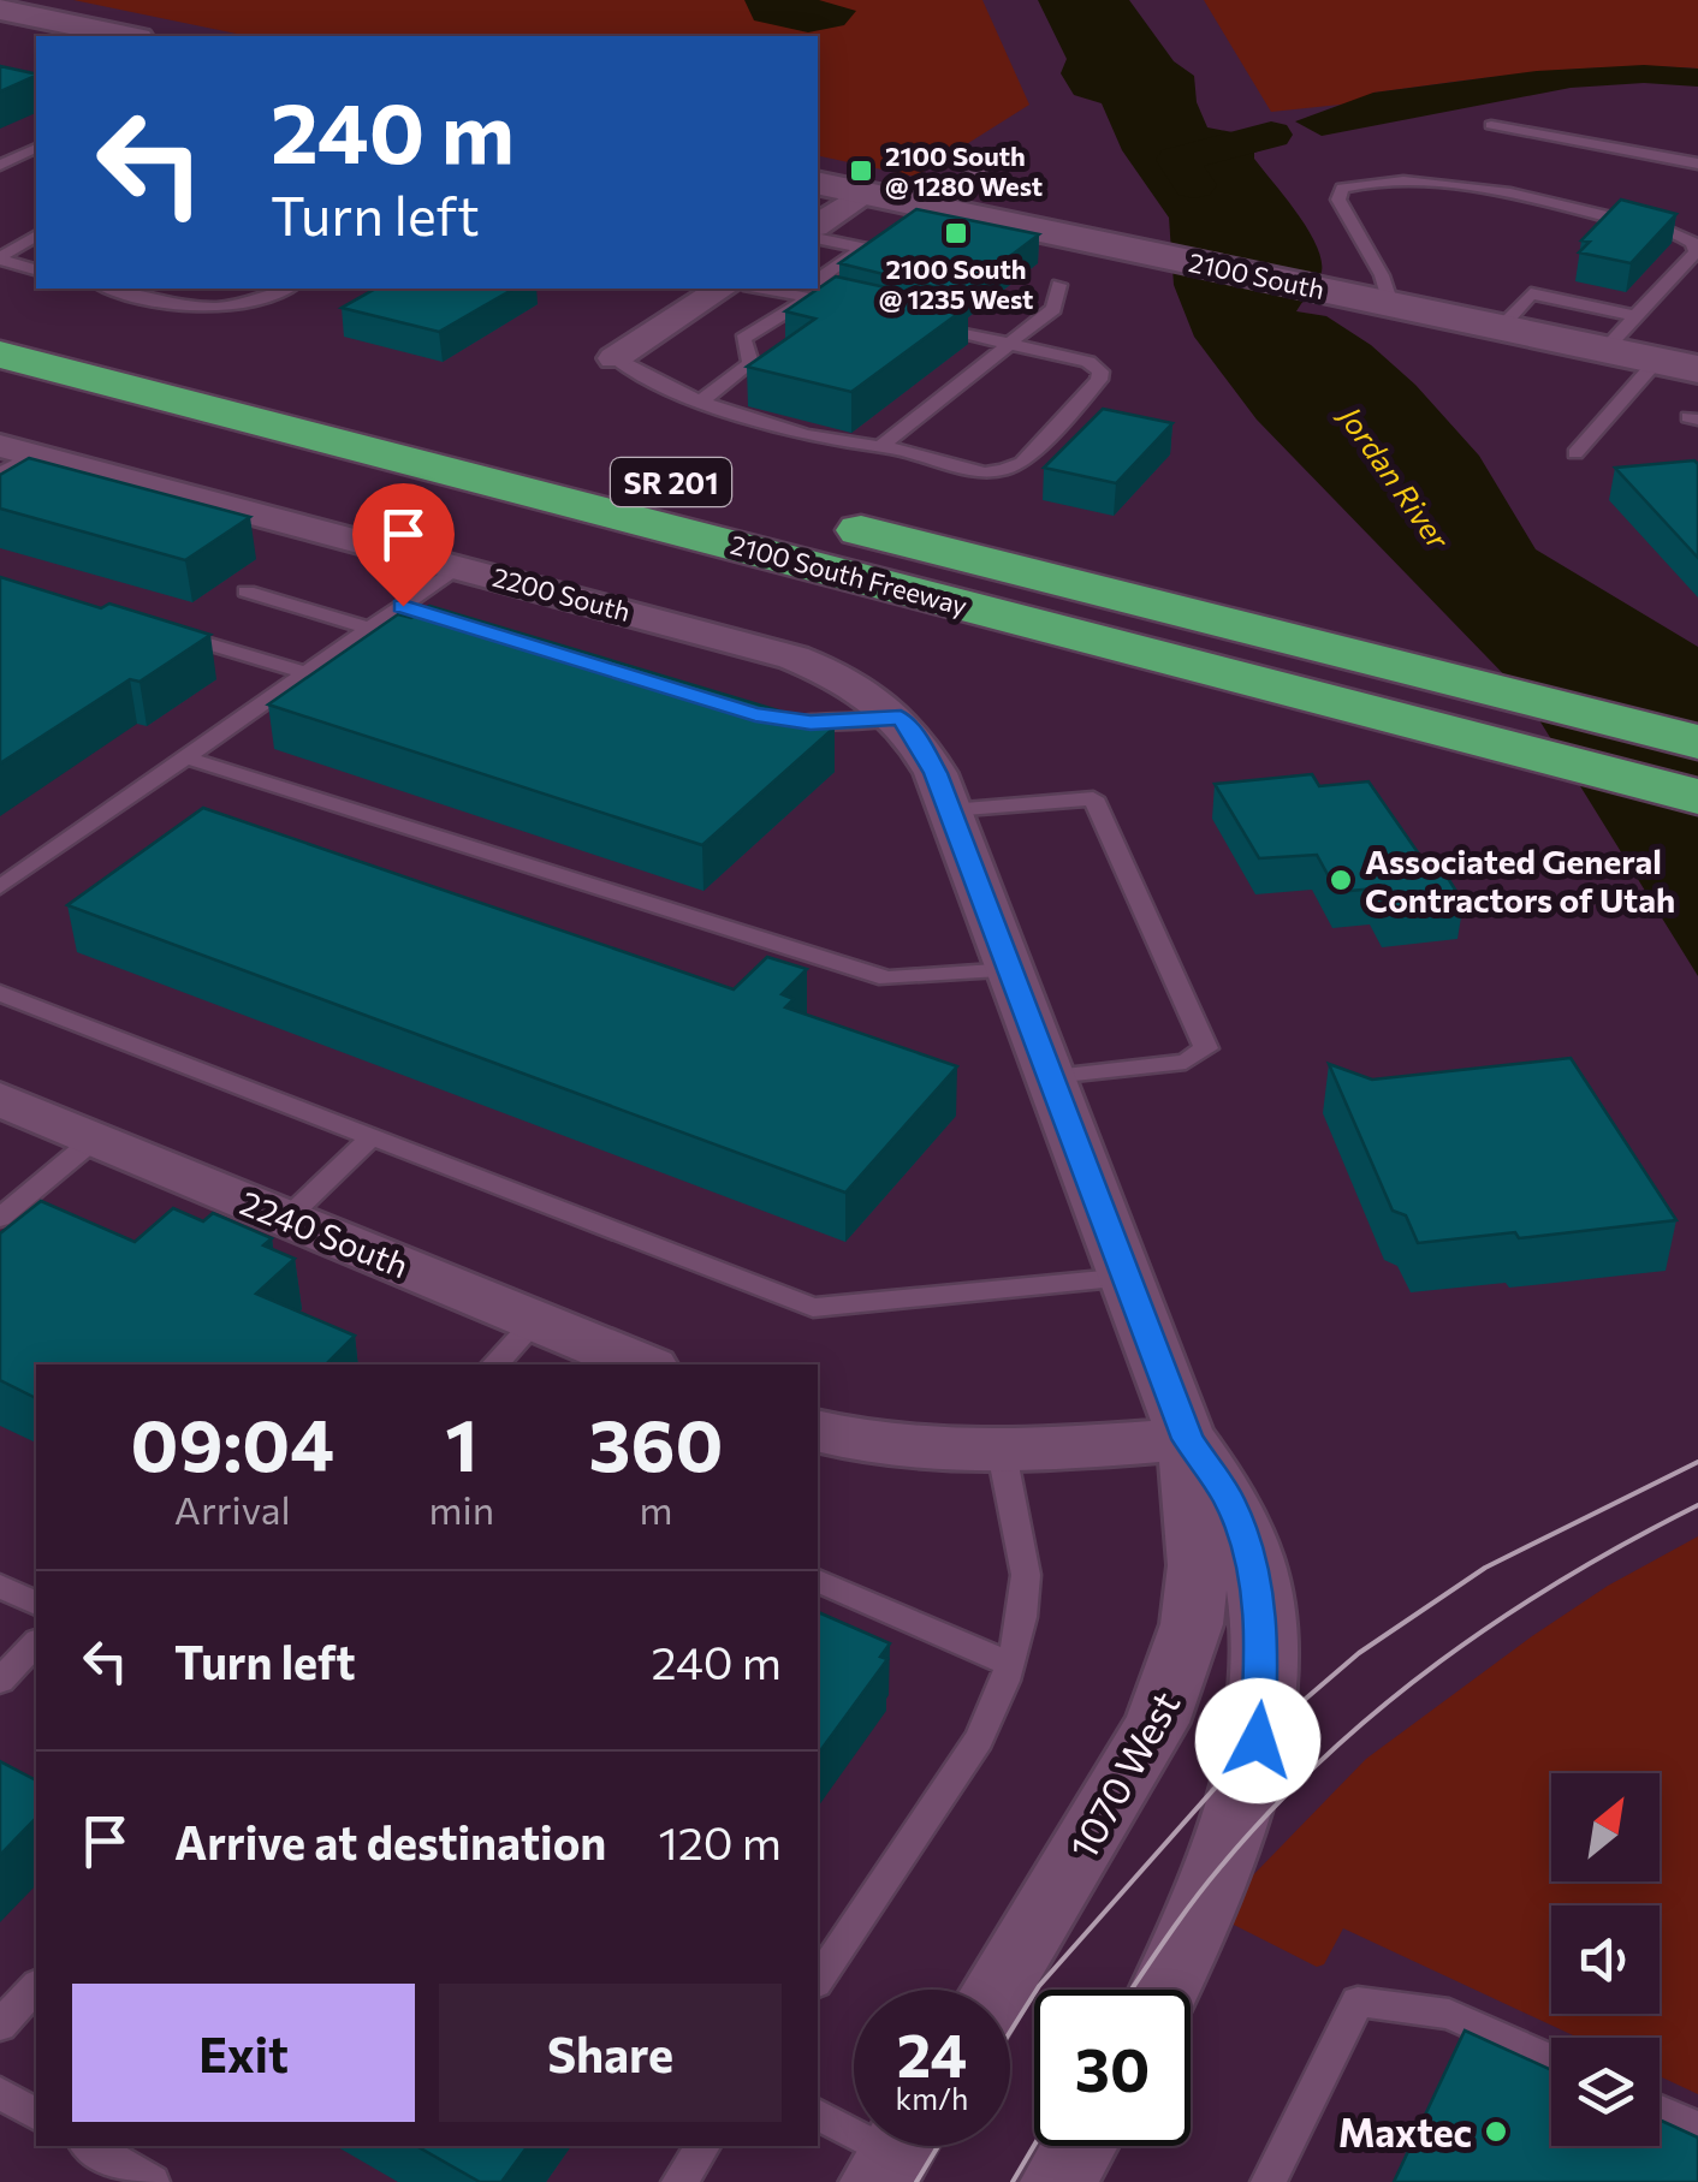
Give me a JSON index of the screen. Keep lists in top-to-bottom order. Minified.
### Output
{"streets":{"highway":["SR 201","2100 South Freeway"],"street":["2100 South","2200 South","2240 South","1070 West"]},"crossings":[["2200 South","1070 West"]],"water":["Jordan River"],"places":{"transit":["2100 South @ 1280 West","2100 South @ 1235 West"],"other":["Associated General Contractors of Utah","Maxtec"]},"north":"top right","page":{"turn":["240 m","Turn left"],"eta":["09:04","Arrival","1","min","360","m"],"list":[{"name":"Turn left","value":"240 m"},{"name":"Arrive at destination","value":"120 m"}],"buttons":["Exit","Share"],"speed":"24 km/h","limit":"30"}}
